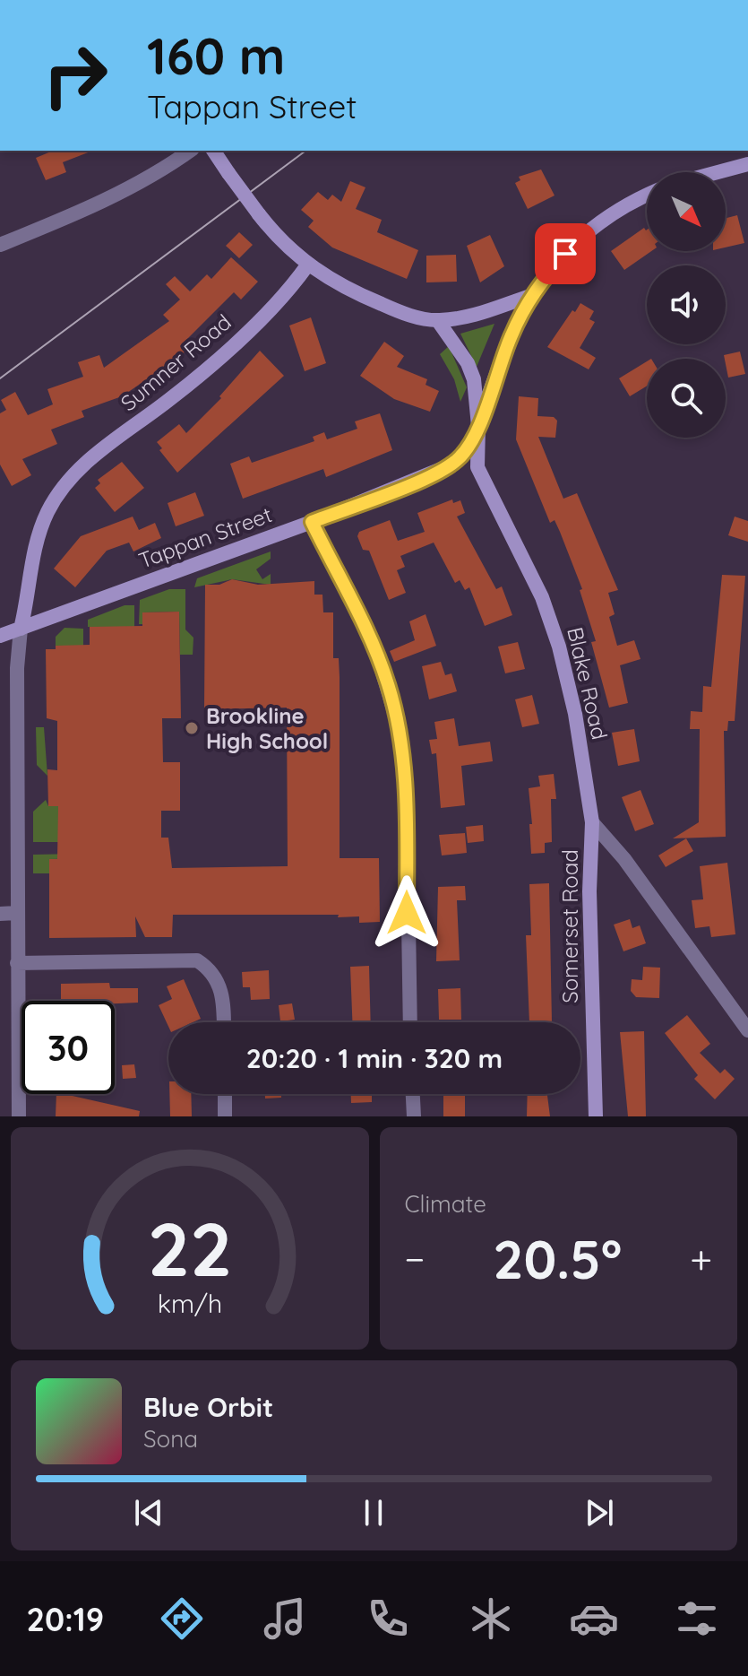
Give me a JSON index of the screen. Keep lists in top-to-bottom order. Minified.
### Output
{"streets":{"street":["Sumner Road","Tappan Street","Blake Road","Somerset Road"]},"crossings":[["Sumner Road","Tappan Street"],["Tappan Street","Blake Road"],["Blake Road","Somerset Road"]],"places":["Brookline High School"],"north":"bottom right","page":{"turn":["160 m","Tappan Street"],"limit":"30","trip":"20:20 · 1 min · 320 m","tile":"Climate","heat":["−","20.5°","+"],"song":["Blue Orbit","Sona"],"tabs":"20:19","gauge":["22","km/h"]}}
